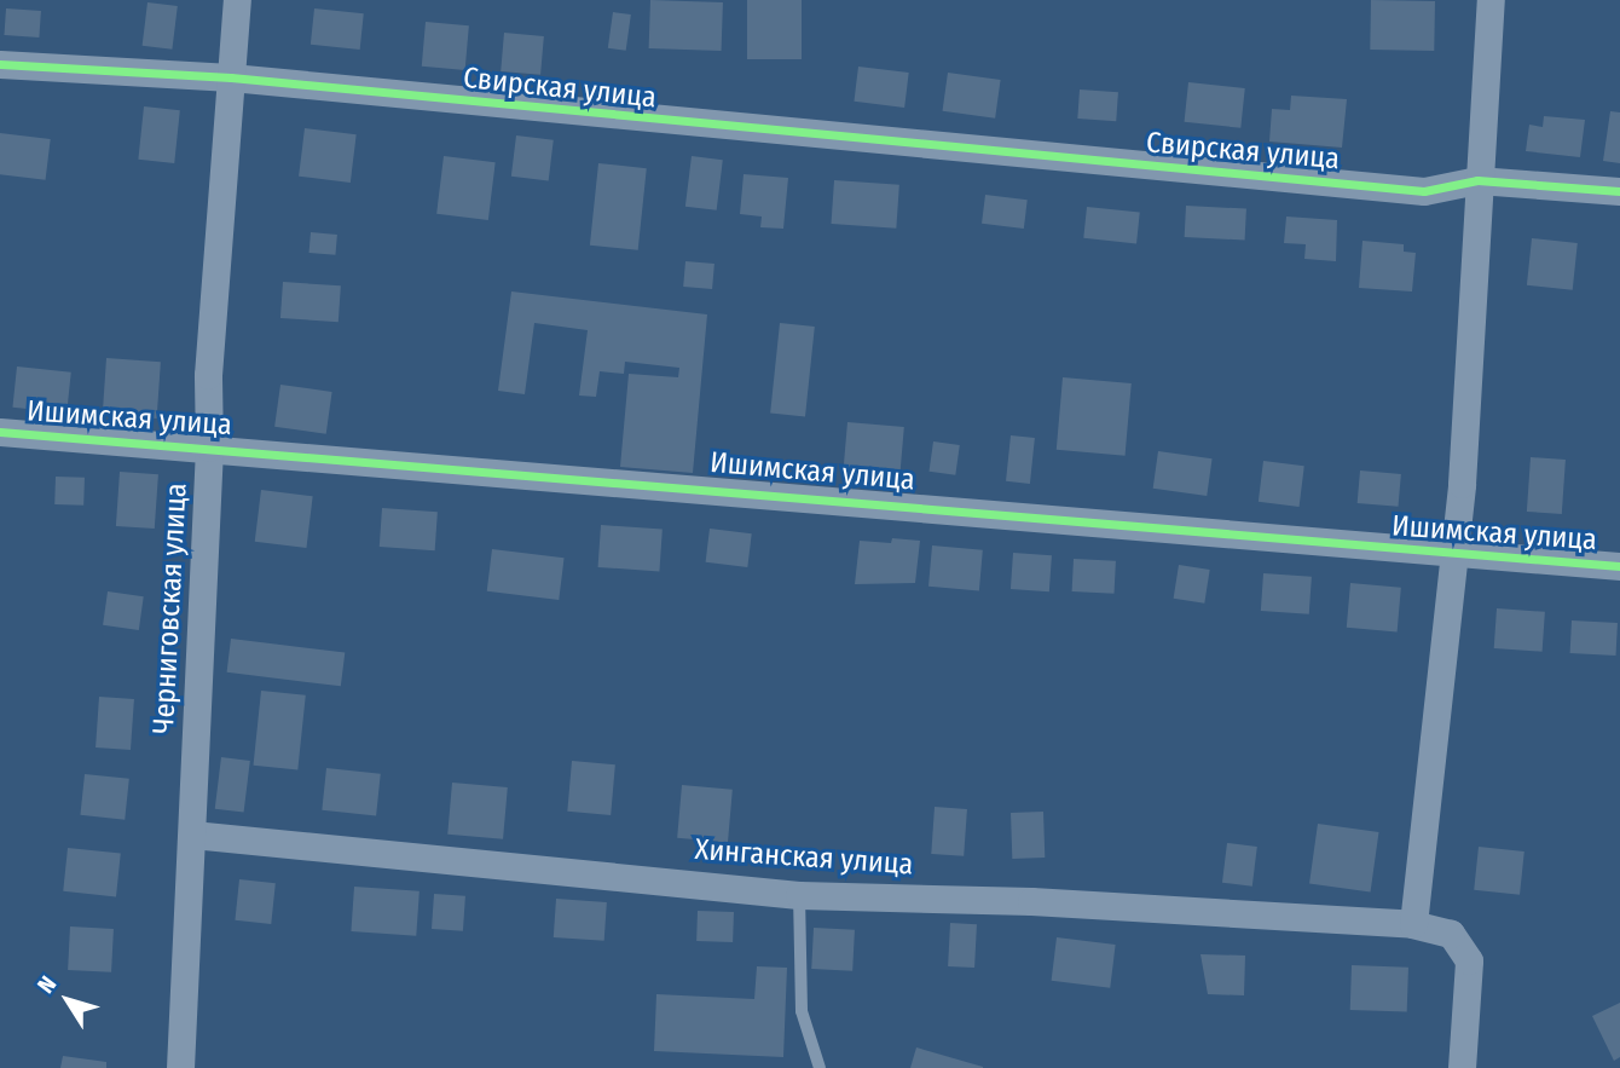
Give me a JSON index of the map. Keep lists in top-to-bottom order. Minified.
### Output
{"streets":{"street":["Свирская улица","Ишимская улица","Черниговская улица","Хинганская улица"]},"crossings":[["Свирская улица","Черниговская улица"],["Ишимская улица","Черниговская улица"],["Черниговская улица","Хинганская улица"]],"north":"top left"}
